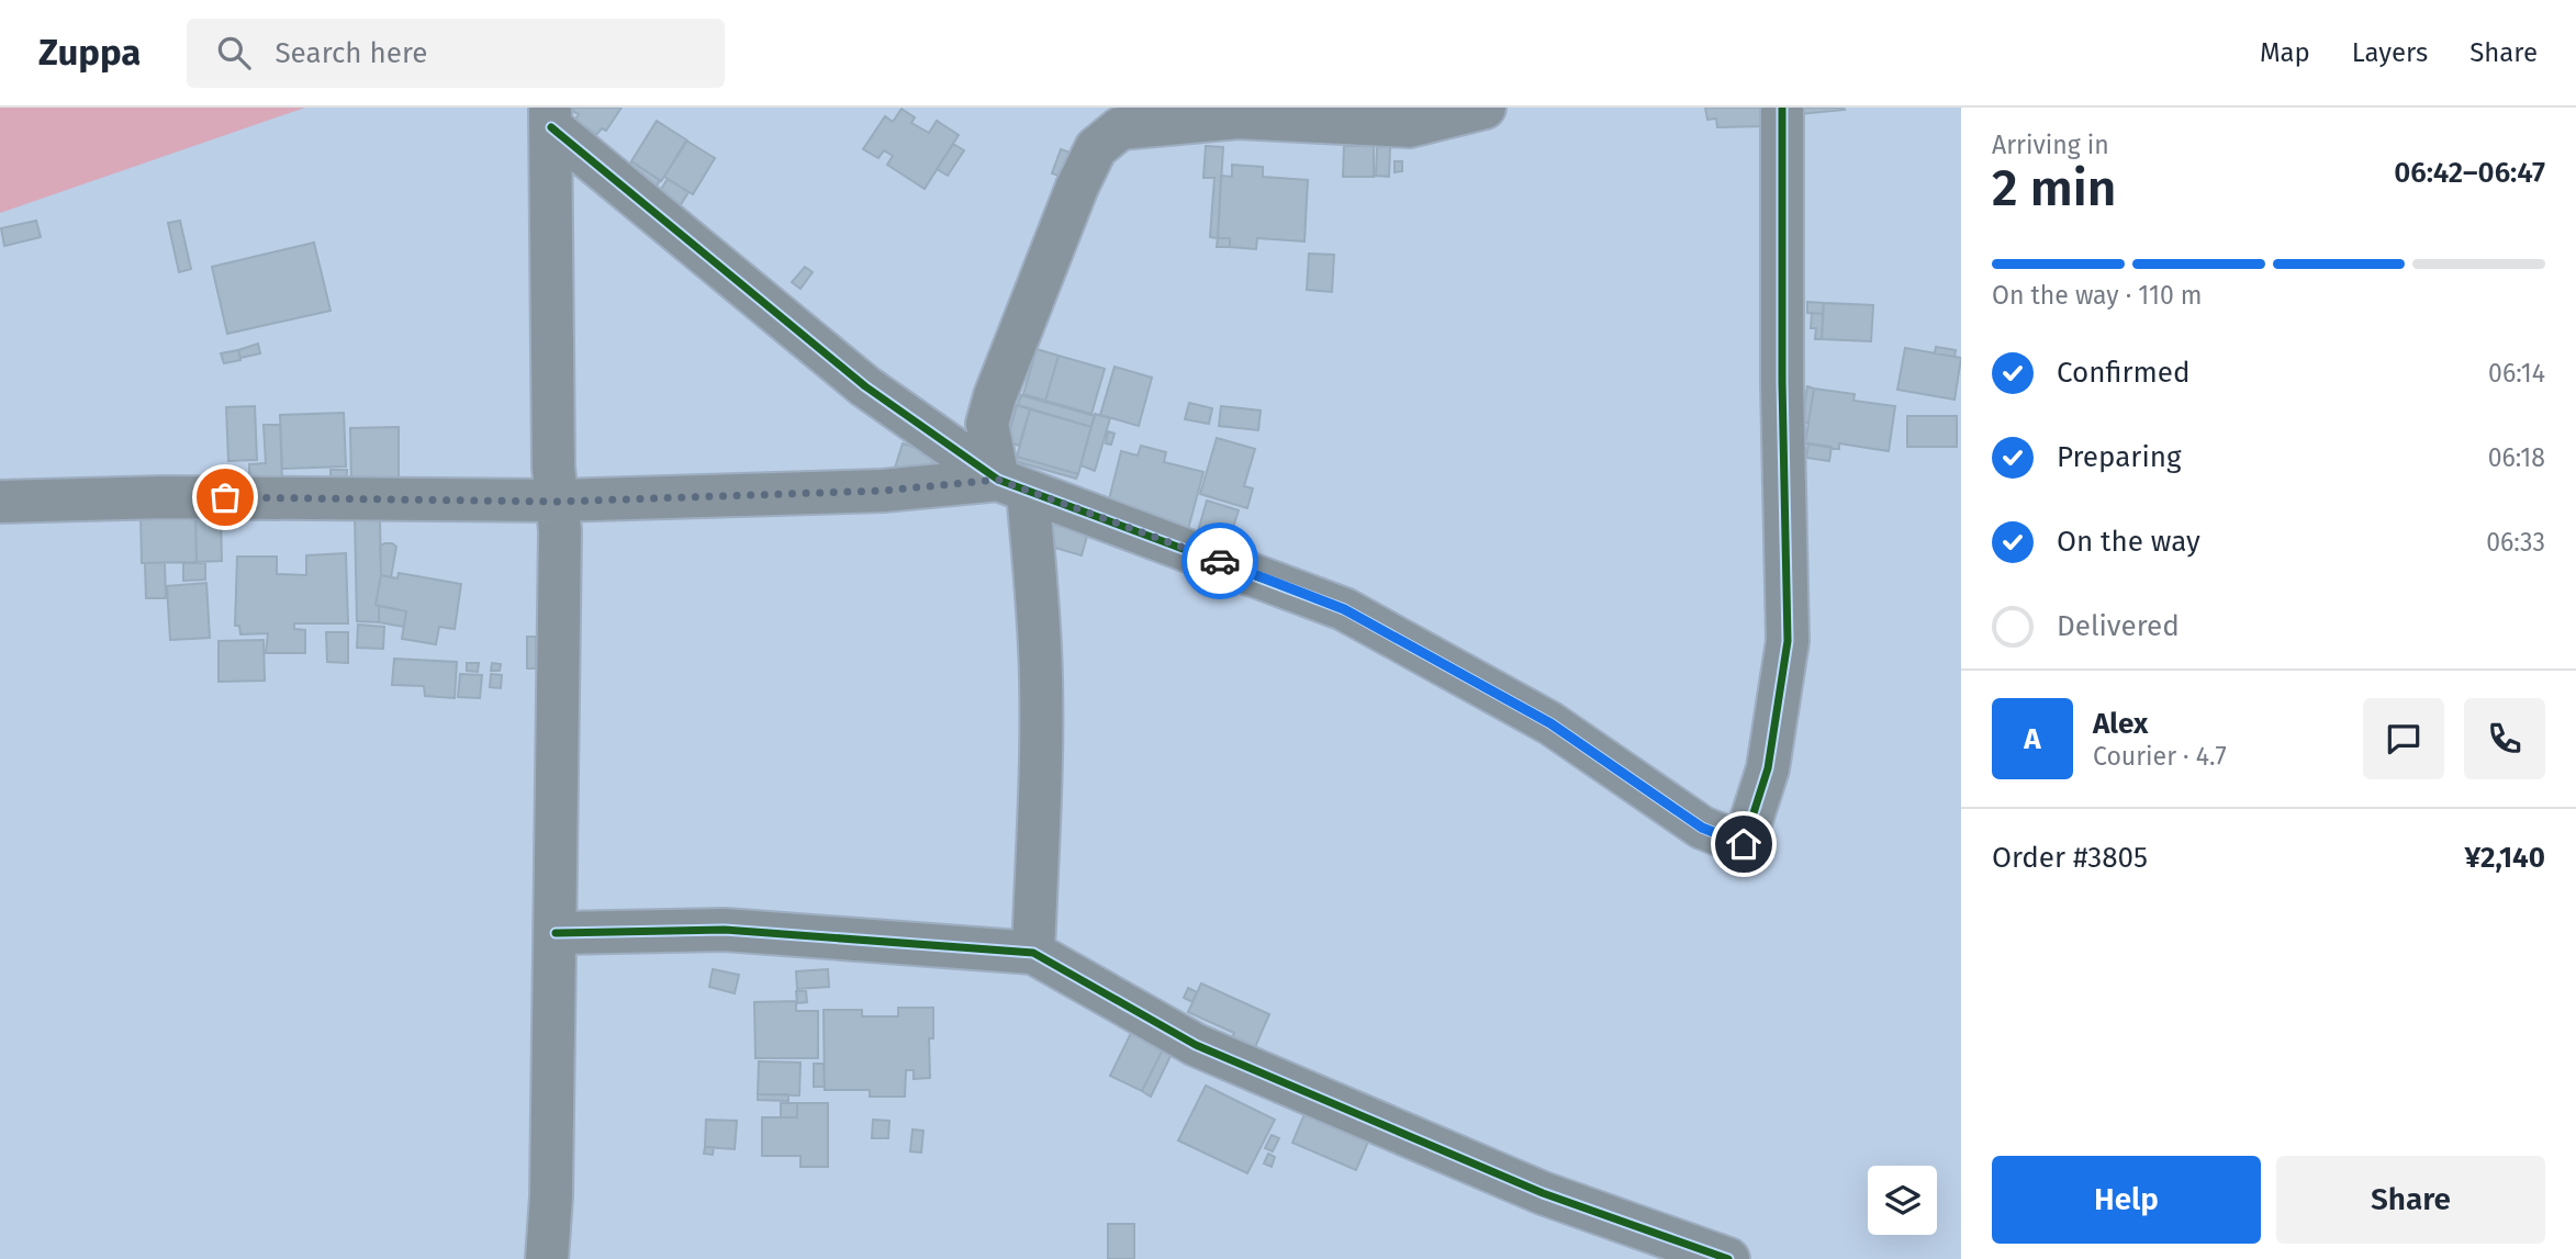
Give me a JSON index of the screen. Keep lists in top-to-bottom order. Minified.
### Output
{"page":{"header":"Zuppa","search":"Search here","nav":["Map","Layers","Share"],"heading":["2 min","Arriving in","06:42–06:47"],"panel":["Alex","Courier · 4.7","Order #3805","¥2,140"],"bar":"On the way · 110 m","list":[["Confirmed","06:14"],["Preparing","06:18"],["On the way","06:33"],"Delivered"],"round":"A","buttons":["Help","Share"]}}
